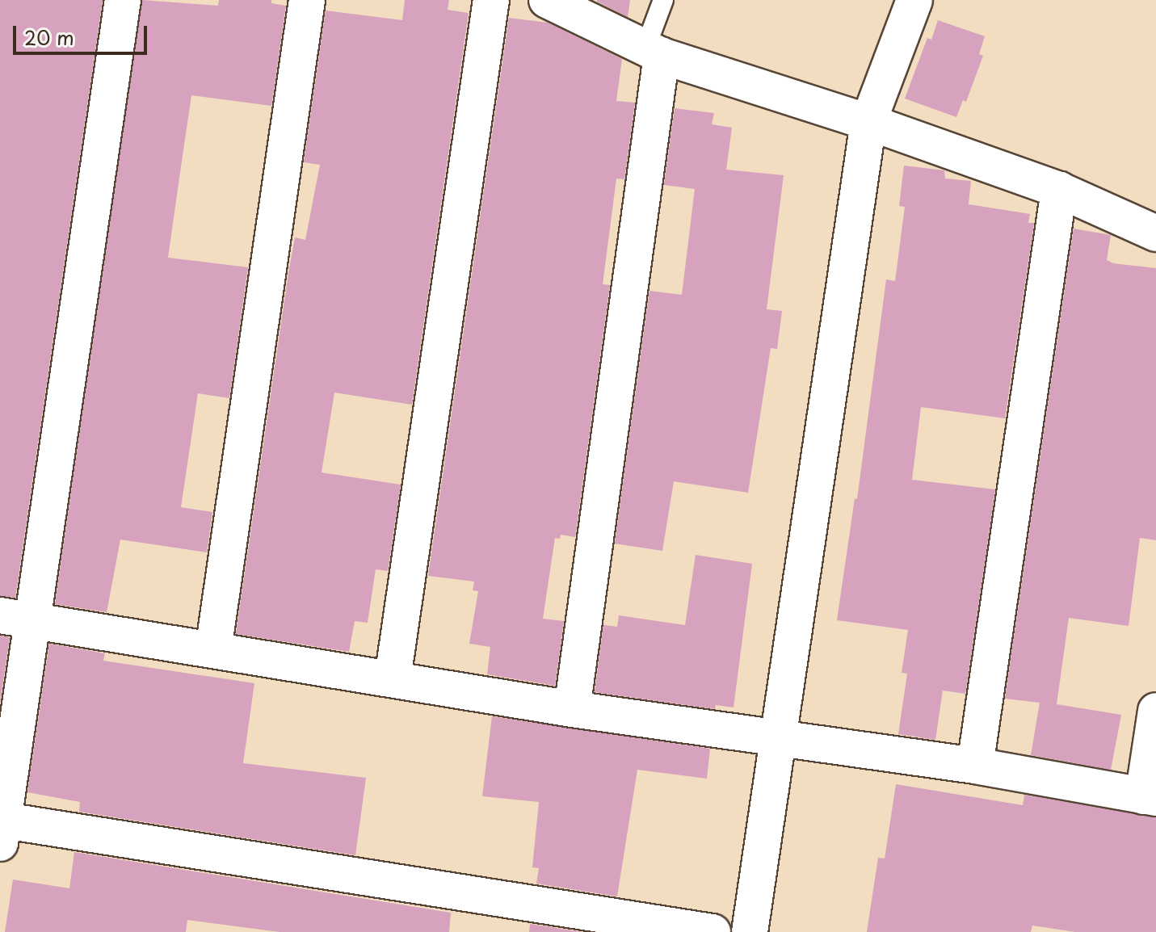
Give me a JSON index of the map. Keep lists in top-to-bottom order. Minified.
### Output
{"scale_bar":"20 m"}
